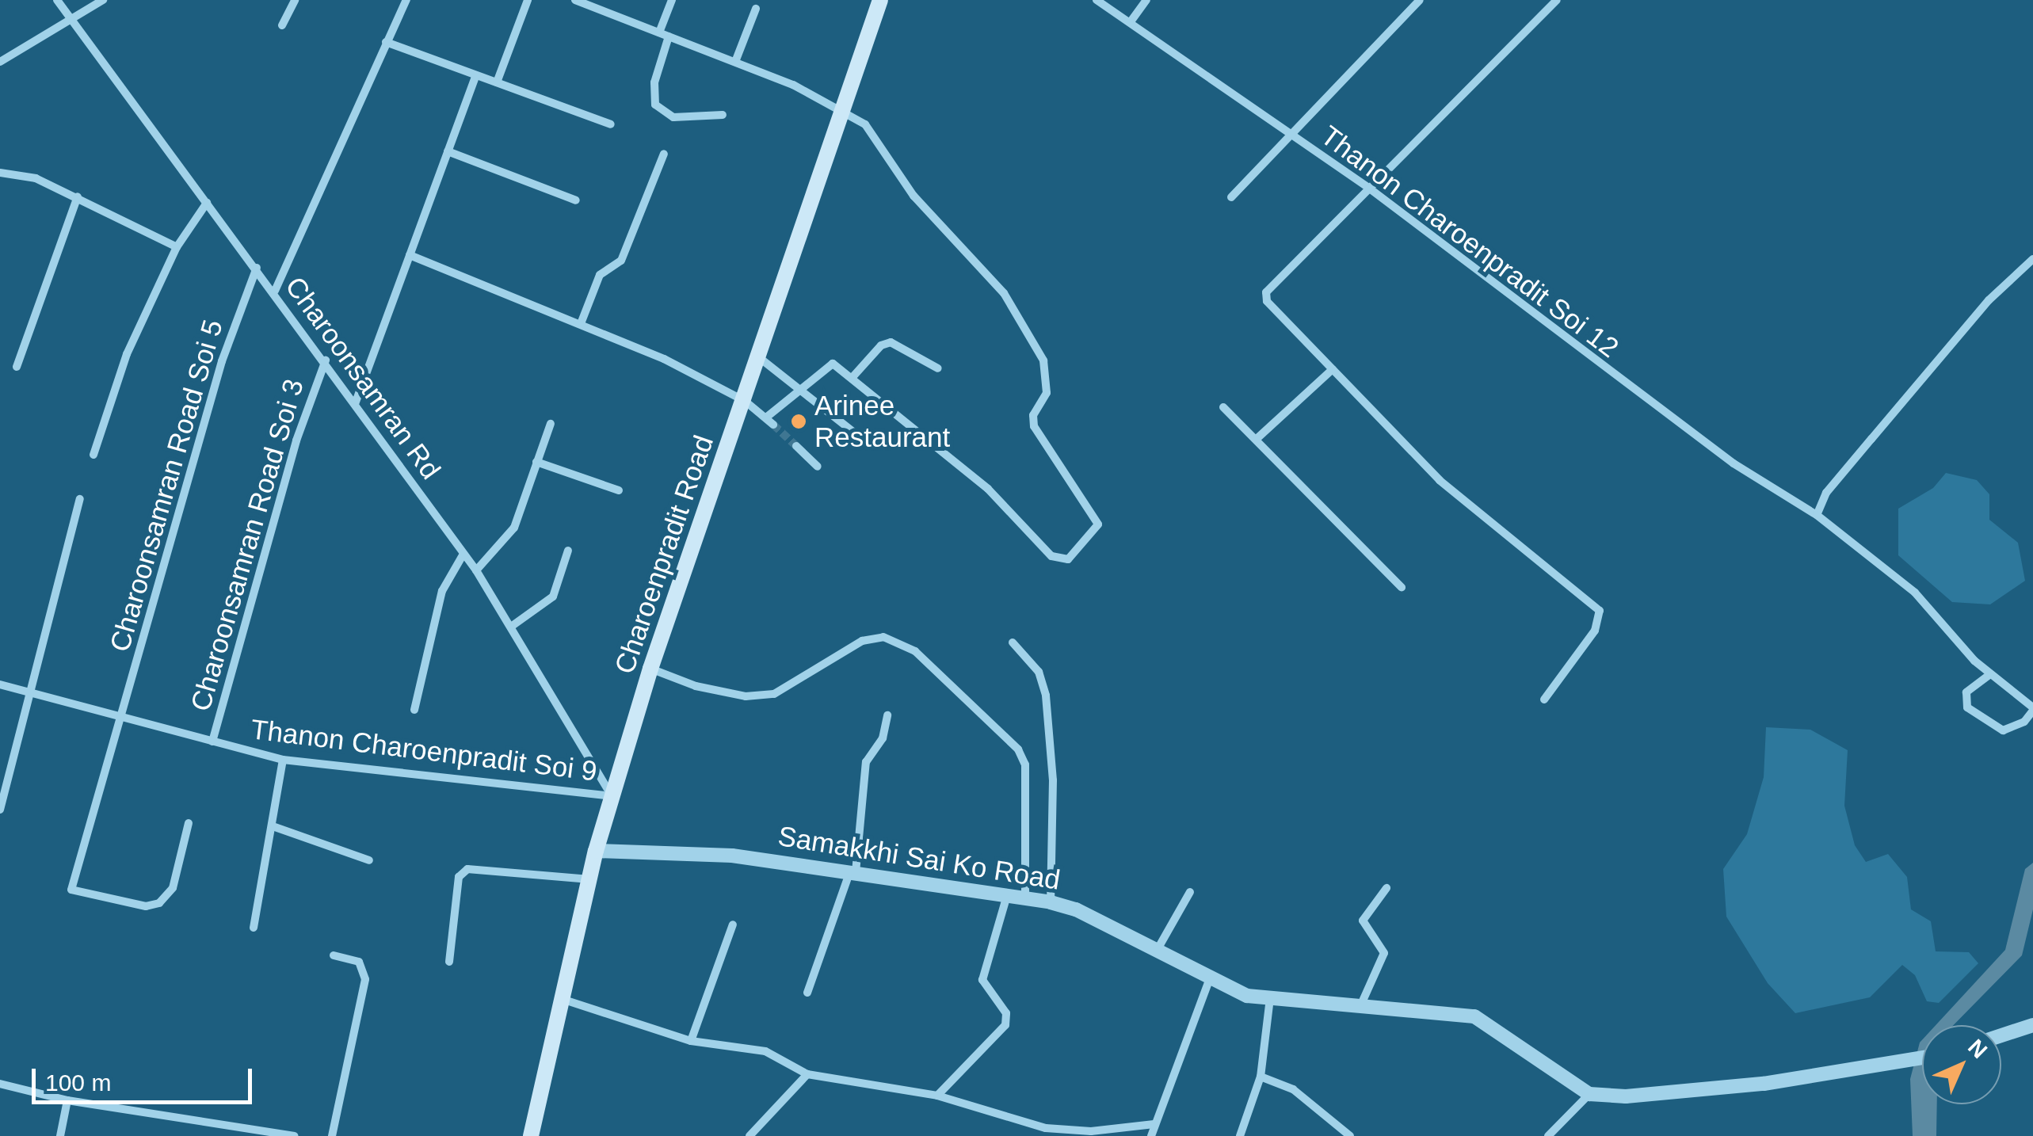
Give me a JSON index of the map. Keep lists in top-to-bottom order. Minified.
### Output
{"streets":{"main road":["Charoenpradit Road"],"street":["Thanon Charoenpradit Soi 12","Charoonsamran Rd","Charoonsamran Road Soi 5","Charoonsamran Road Soi 3","Thanon Charoenpradit Soi 9","Samakkhi Sai Ko Road"]},"crossings":[["Charoonsamran Rd","Charoonsamran Road Soi 5"],["Charoonsamran Rd","Charoonsamran Road Soi 3"],["Charoonsamran Rd","Charoenpradit Road"],["Charoonsamran Rd","Thanon Charoenpradit Soi 9"],["Charoonsamran Road Soi 5","Thanon Charoenpradit Soi 9"],["Charoonsamran Road Soi 3","Thanon Charoenpradit Soi 9"],["Charoenpradit Road","Thanon Charoenpradit Soi 9"],["Charoenpradit Road","Samakkhi Sai Ko Road"]],"places":["Arinee Restaurant"],"scale_bar":"100 m","north":"top right"}
